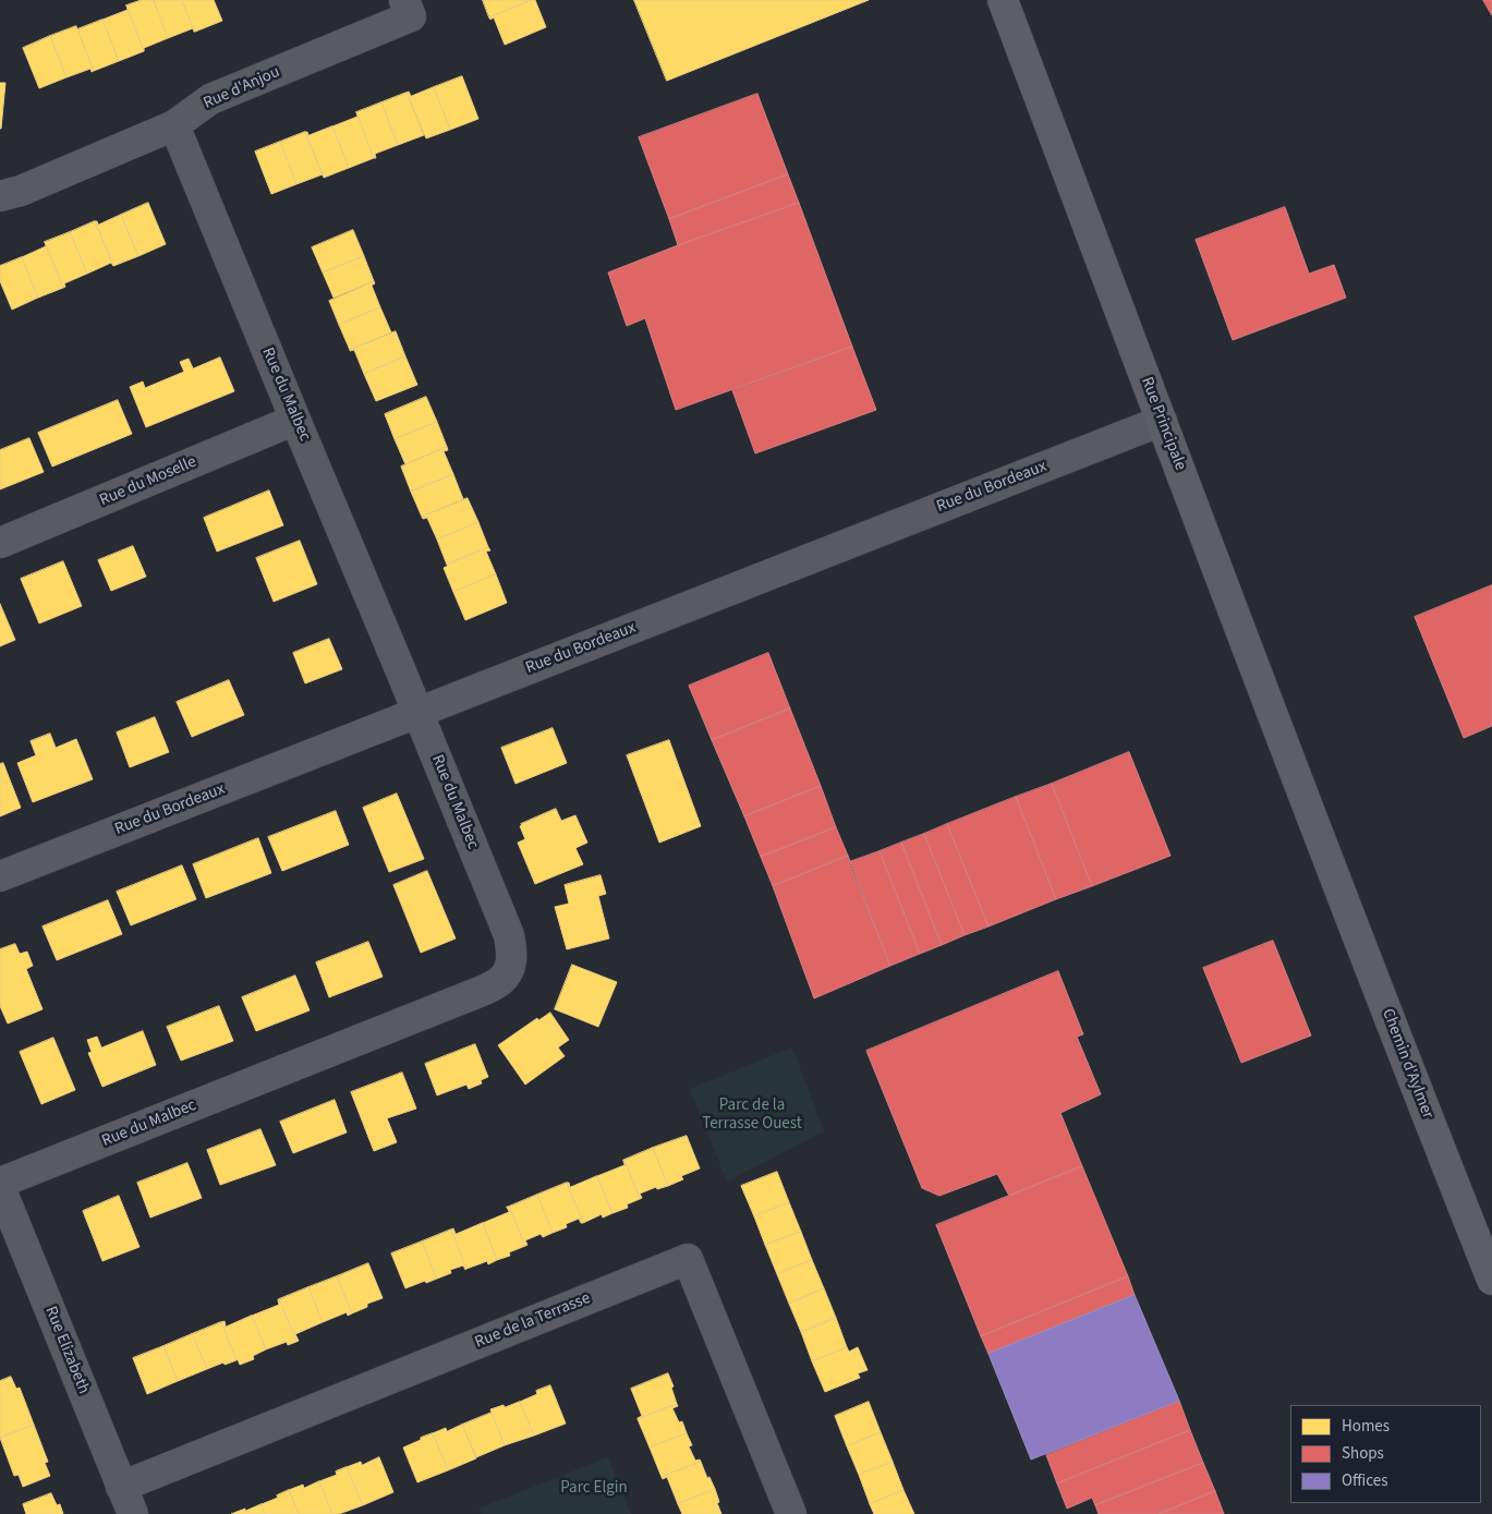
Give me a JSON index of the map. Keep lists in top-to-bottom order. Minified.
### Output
{"streets":{"main road":["Rue Principale","Chemin d'Aylmer"],"street":["Rue d'Anjou","Rue du Malbec","Rue du Moselle","Rue du Bordeaux","Rue de la Terrasse","Rue Elizabeth"]},"crossings":[["Rue d'Anjou","Rue du Malbec"],["Rue du Malbec","Rue du Moselle"],["Rue du Malbec","Rue du Bordeaux"],["Rue du Malbec","Rue Elizabeth"],["Rue Principale","Rue du Bordeaux"],["Rue Principale","Chemin d'Aylmer"],["Rue de la Terrasse","Rue Elizabeth"]],"parks":["Parc de la Terrasse Ouest","Parc Elgin"],"legend":["Homes","Shops","Offices"]}
